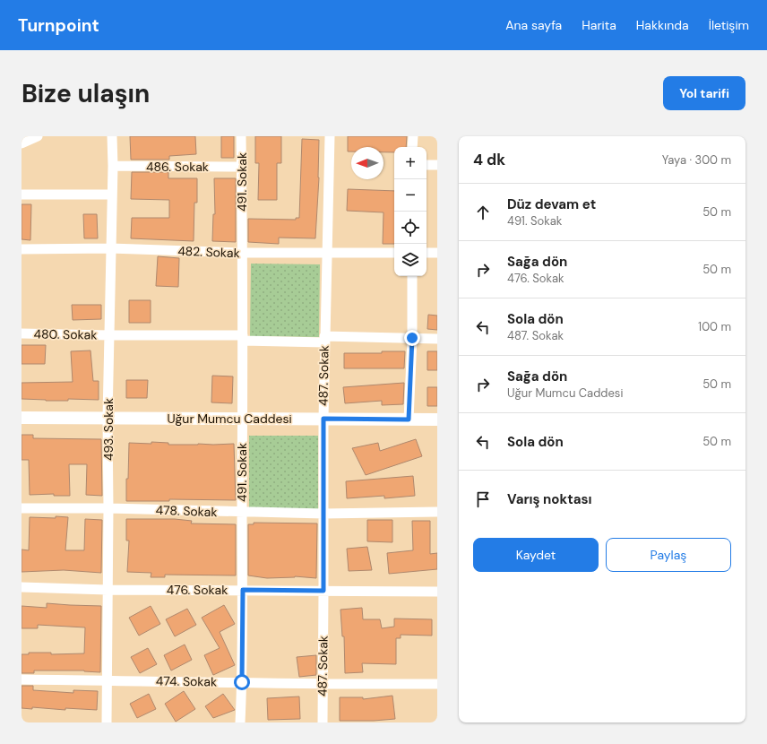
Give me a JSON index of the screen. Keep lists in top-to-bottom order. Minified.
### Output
{"streets":{"street":["486. Sokak","491. Sokak","482. Sokak","480. Sokak","487. Sokak","Uğur Mumcu Caddesi","493. Sokak","478. Sokak","476. Sokak","474. Sokak"]},"crossings":[["486. Sokak","491. Sokak"],["486. Sokak","493. Sokak"],["491. Sokak","482. Sokak"],["491. Sokak","480. Sokak"],["491. Sokak","Uğur Mumcu Caddesi"],["491. Sokak","478. Sokak"],["491. Sokak","476. Sokak"],["491. Sokak","474. Sokak"],["482. Sokak","487. Sokak"],["482. Sokak","493. Sokak"],["480. Sokak","487. Sokak"],["480. Sokak","493. Sokak"],["487. Sokak","Uğur Mumcu Caddesi"],["487. Sokak","478. Sokak"],["487. Sokak","476. Sokak"],["487. Sokak","474. Sokak"],["Uğur Mumcu Caddesi","493. Sokak"],["493. Sokak","478. Sokak"],["493. Sokak","476. Sokak"],["493. Sokak","474. Sokak"]],"north":"left","page":{"header":"Turnpoint","nav":["Ana sayfa","Harita","Hakkında","İletişim"],"buttons":["Yol tarifi",["Kaydet","Paylaş"]],"title":"Bize ulaşın","heading":["4 dk","Yaya · 300 m"],"map_buttons":["+","−"],"list":[["Düz devam et","491. Sokak","50 m"],["Sağa dön","476. Sokak","50 m"],["Sola dön","487. Sokak","100 m"],["Sağa dön","Uğur Mumcu Caddesi","50 m"],["Sola dön","50 m"],"Varış noktası"]}}
